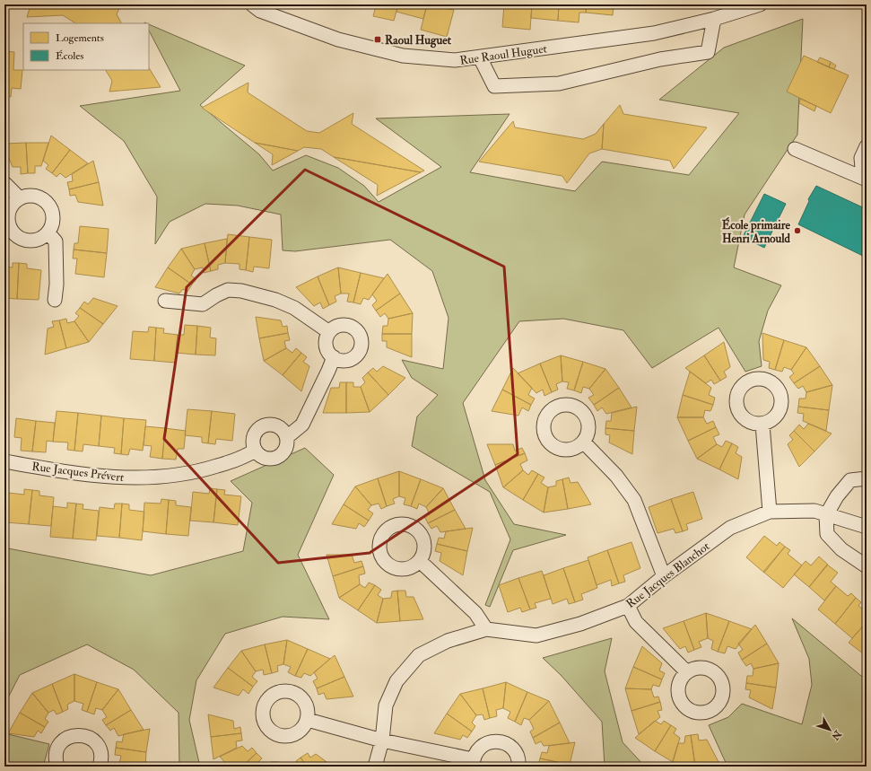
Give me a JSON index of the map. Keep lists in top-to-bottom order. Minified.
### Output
{"streets":{"street":["Rue Raoul Huguet","Rue Jacques Prévert","Rue Jacques Blanchot"]},"places":{"transit":["Raoul Huguet"],"other":["École primaire Henri Arnould"]},"legend":["Logements","Écoles"],"north":"bottom right"}
